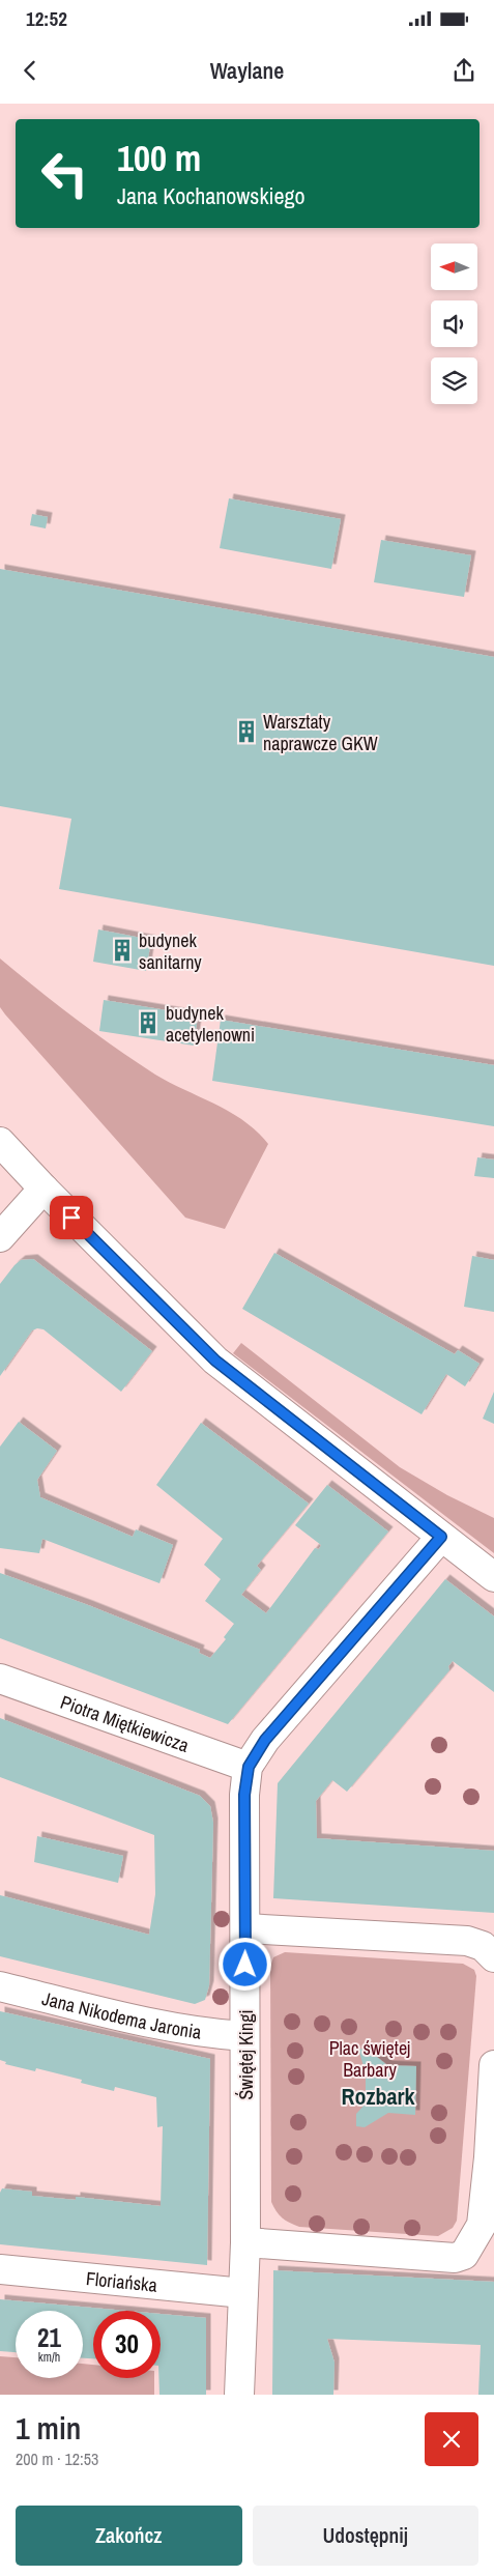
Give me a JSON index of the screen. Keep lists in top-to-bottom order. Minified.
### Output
{"streets":{"street":["Piotra Miętkiewicza","Jana Nikodema Jaronia","Świętej Kingi","Floriańska"]},"crossings":[["Piotra Miętkiewicza","Świętej Kingi"],["Jana Nikodema Jaronia","Świętej Kingi"],["Świętej Kingi","Floriańska"]],"districts":["Rozbark"],"parks":["Plac świętej Barbary"],"places":{"building":["Warsztaty naprawcze GKW","budynek sanitarny","budynek acetylenowni"]},"north":"left","page":{"status":"12:52","header":"Waylane","turn":["100 m","Jana Kochanowskiego"],"speed":"21 km/h","limit":"30","heading":["1 min","200 m · 12:53"],"buttons":["Zakończ","Udostępnij"]}}
